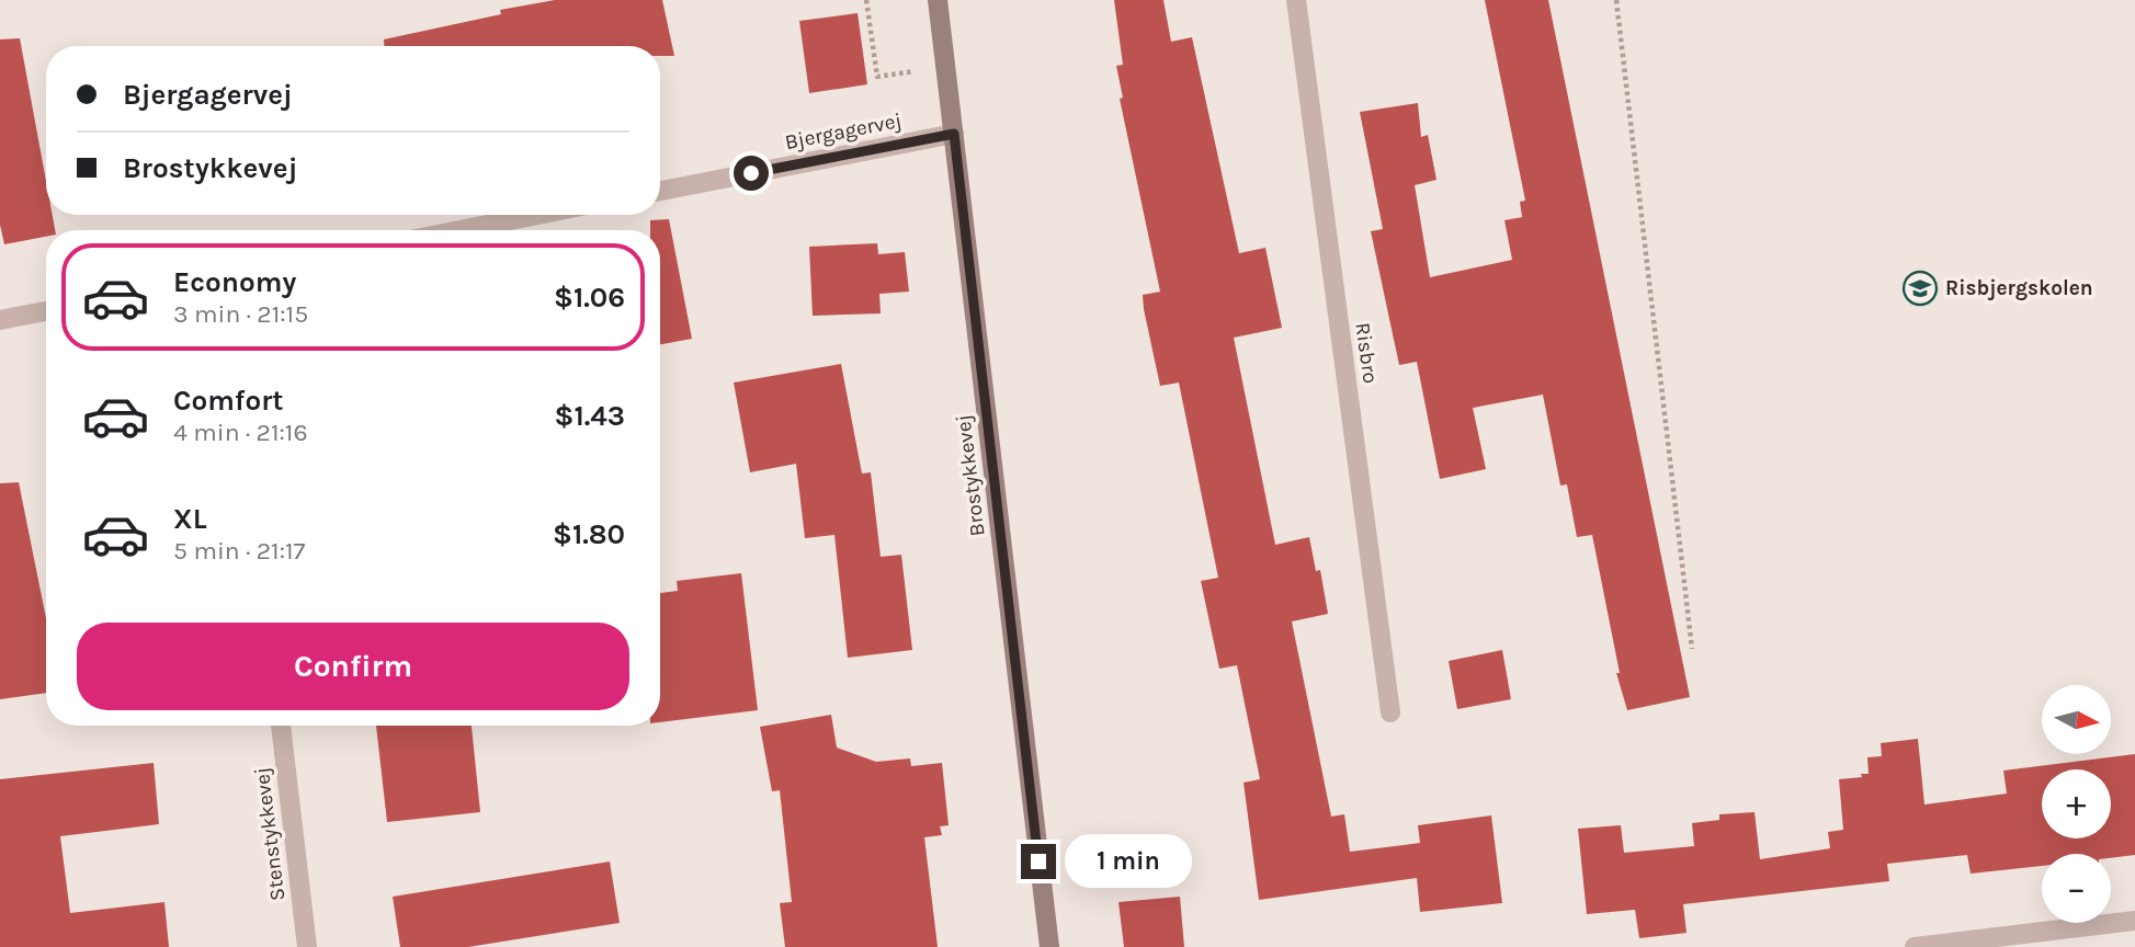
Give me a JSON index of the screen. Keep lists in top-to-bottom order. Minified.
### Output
{"streets":{"street":["Bjergagervej","Risbro","Brostykkevej","Stenstykkevej"]},"crossings":[["Bjergagervej","Brostykkevej"]],"places":{"school or university":["Risbjergskolen"]},"north":"right","page":{"banner":["Bjergagervej","Brostykkevej"],"list":[{"name":"Economy","note":"3 min · 21:15","value":"$1.06"},{"name":"Comfort","note":"4 min · 21:16","value":"$1.43"},{"name":"XL","note":"5 min · 21:17","value":"$1.80"}],"buttons":"Confirm","map_buttons":["+","−"],"bubble":"1 min"}}
